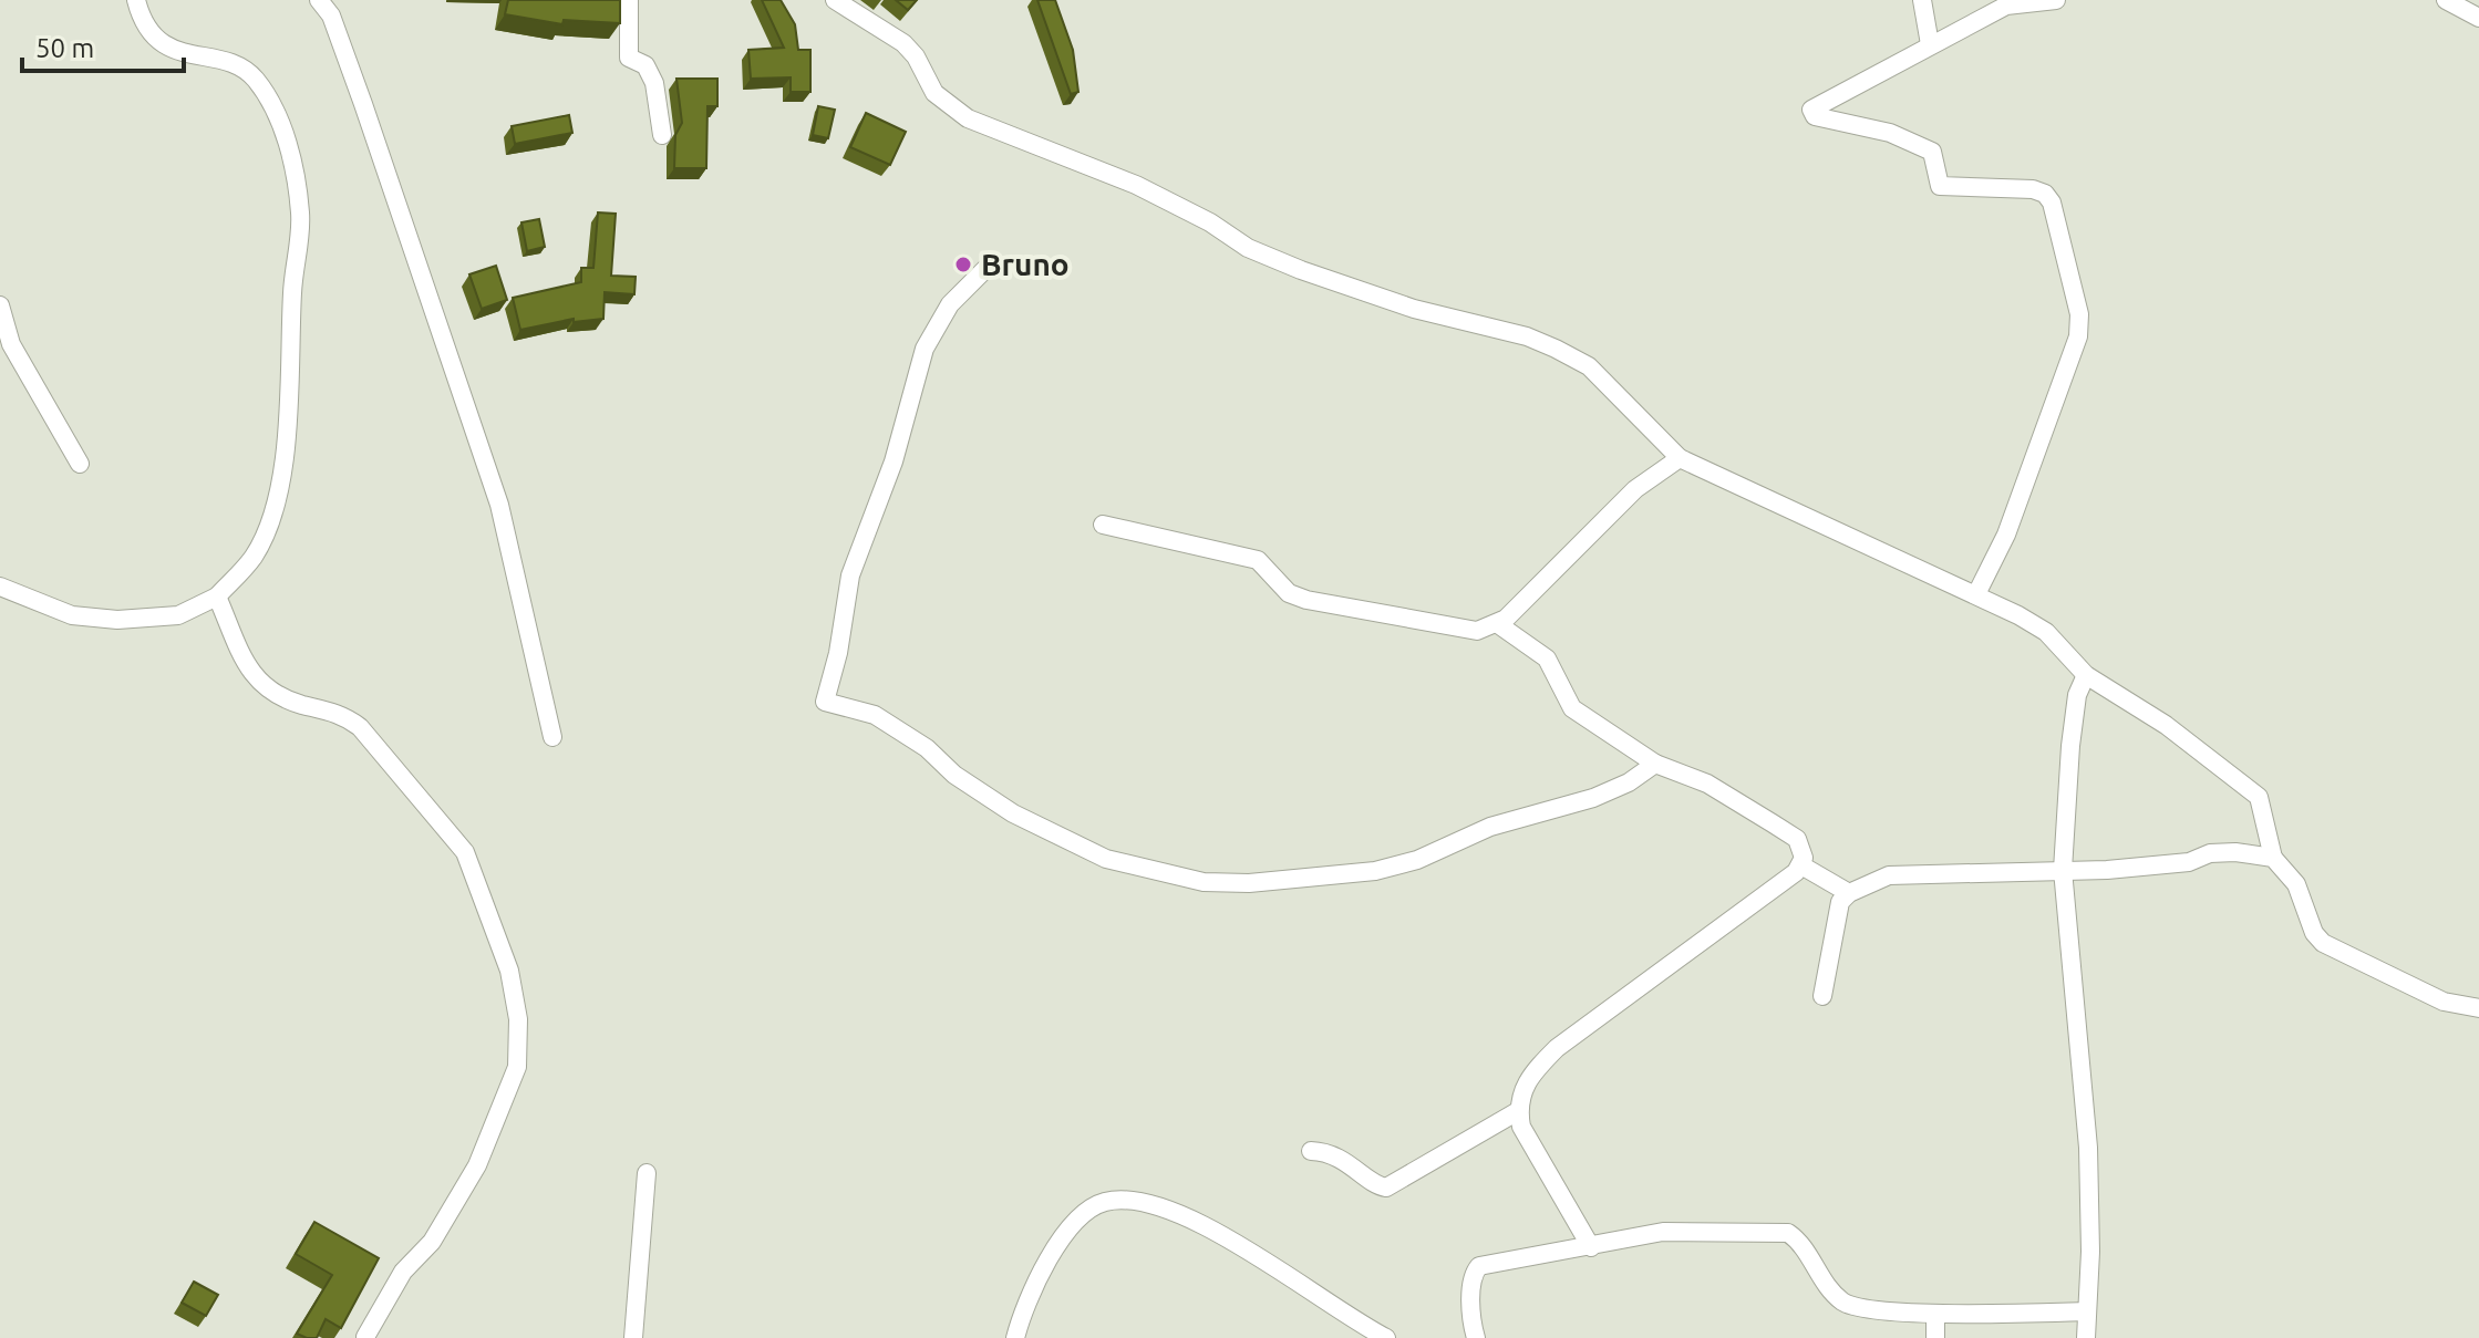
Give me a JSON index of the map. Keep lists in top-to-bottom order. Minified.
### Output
{"places":["Bruno"],"scale_bar":"50 m"}
